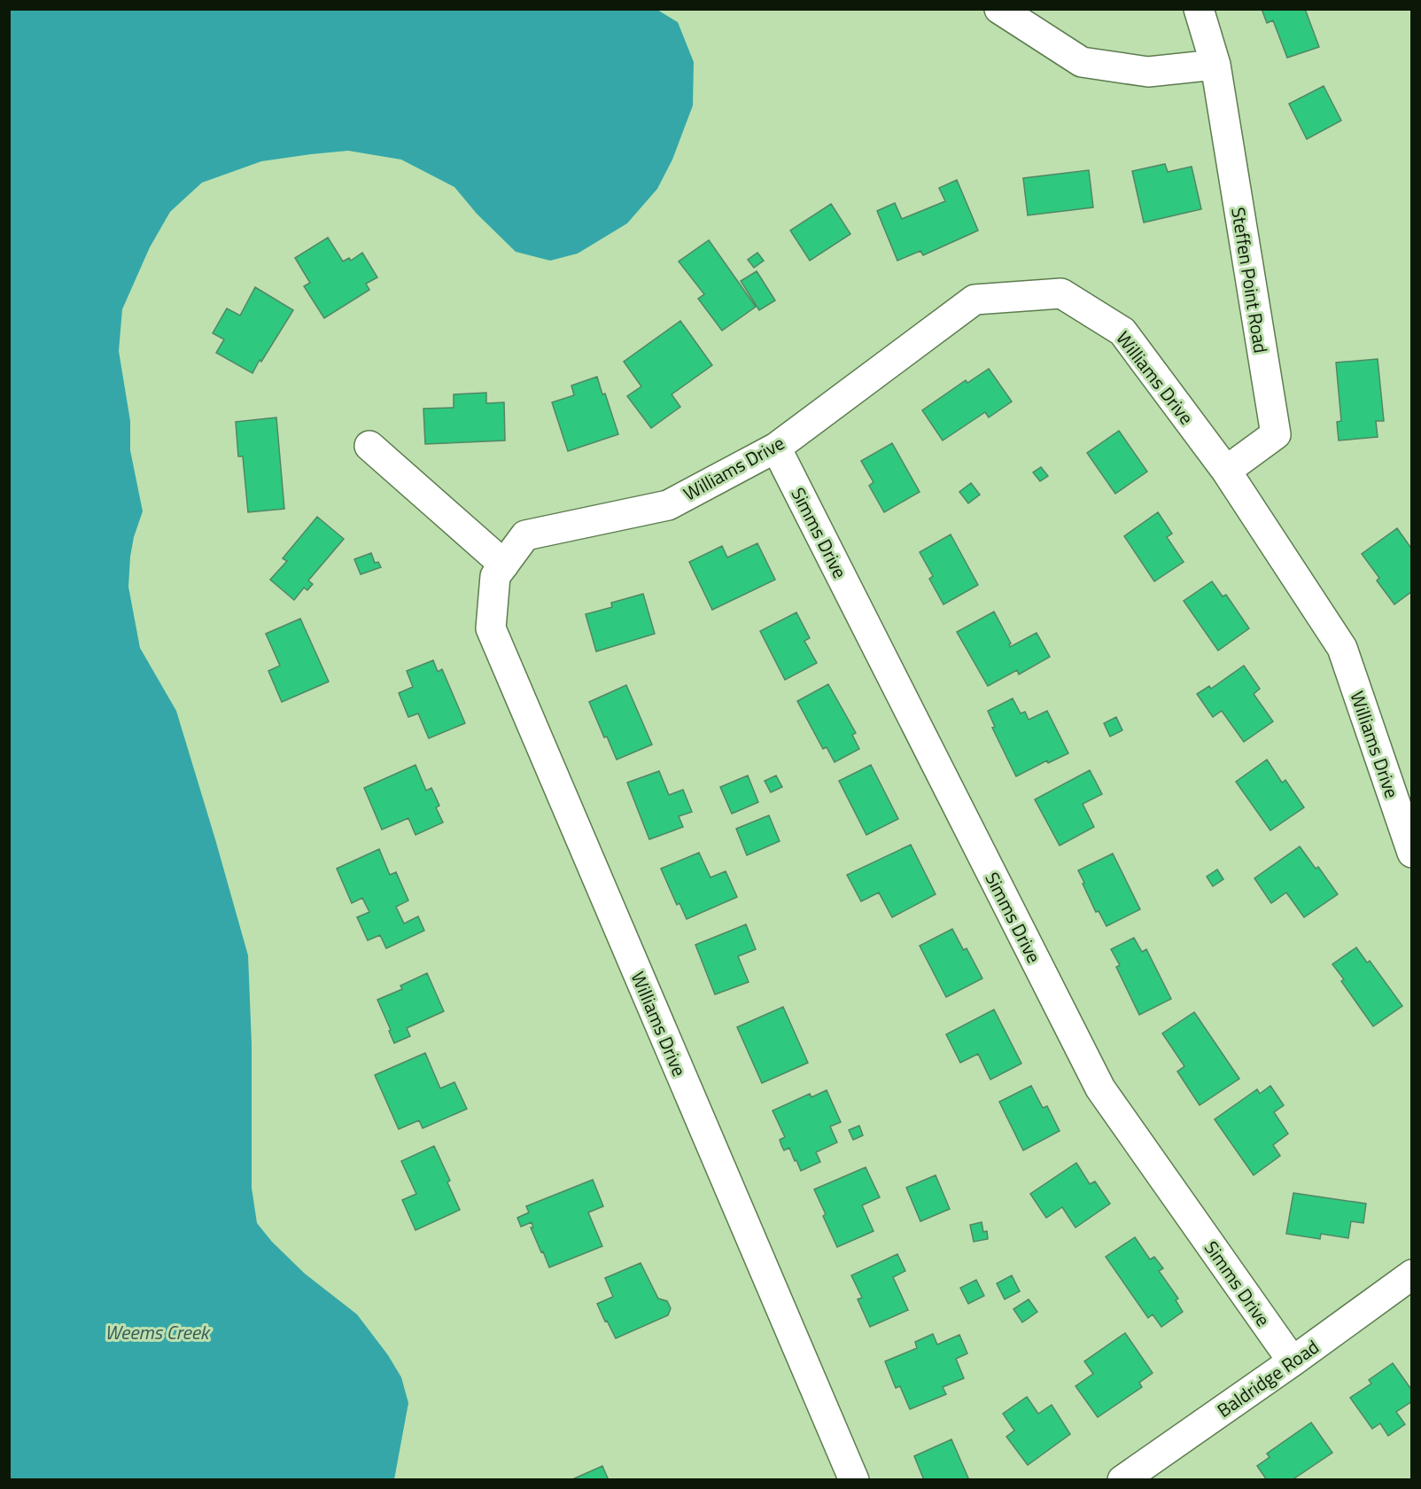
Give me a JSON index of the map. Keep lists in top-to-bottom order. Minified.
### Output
{"streets":{"street":["Steffen Point Road","Williams Drive","Simms Drive","Baldridge Road"]},"crossings":[["Steffen Point Road","Williams Drive"],["Williams Drive","Simms Drive"],["Simms Drive","Baldridge Road"]],"water":["Weems Creek"]}
